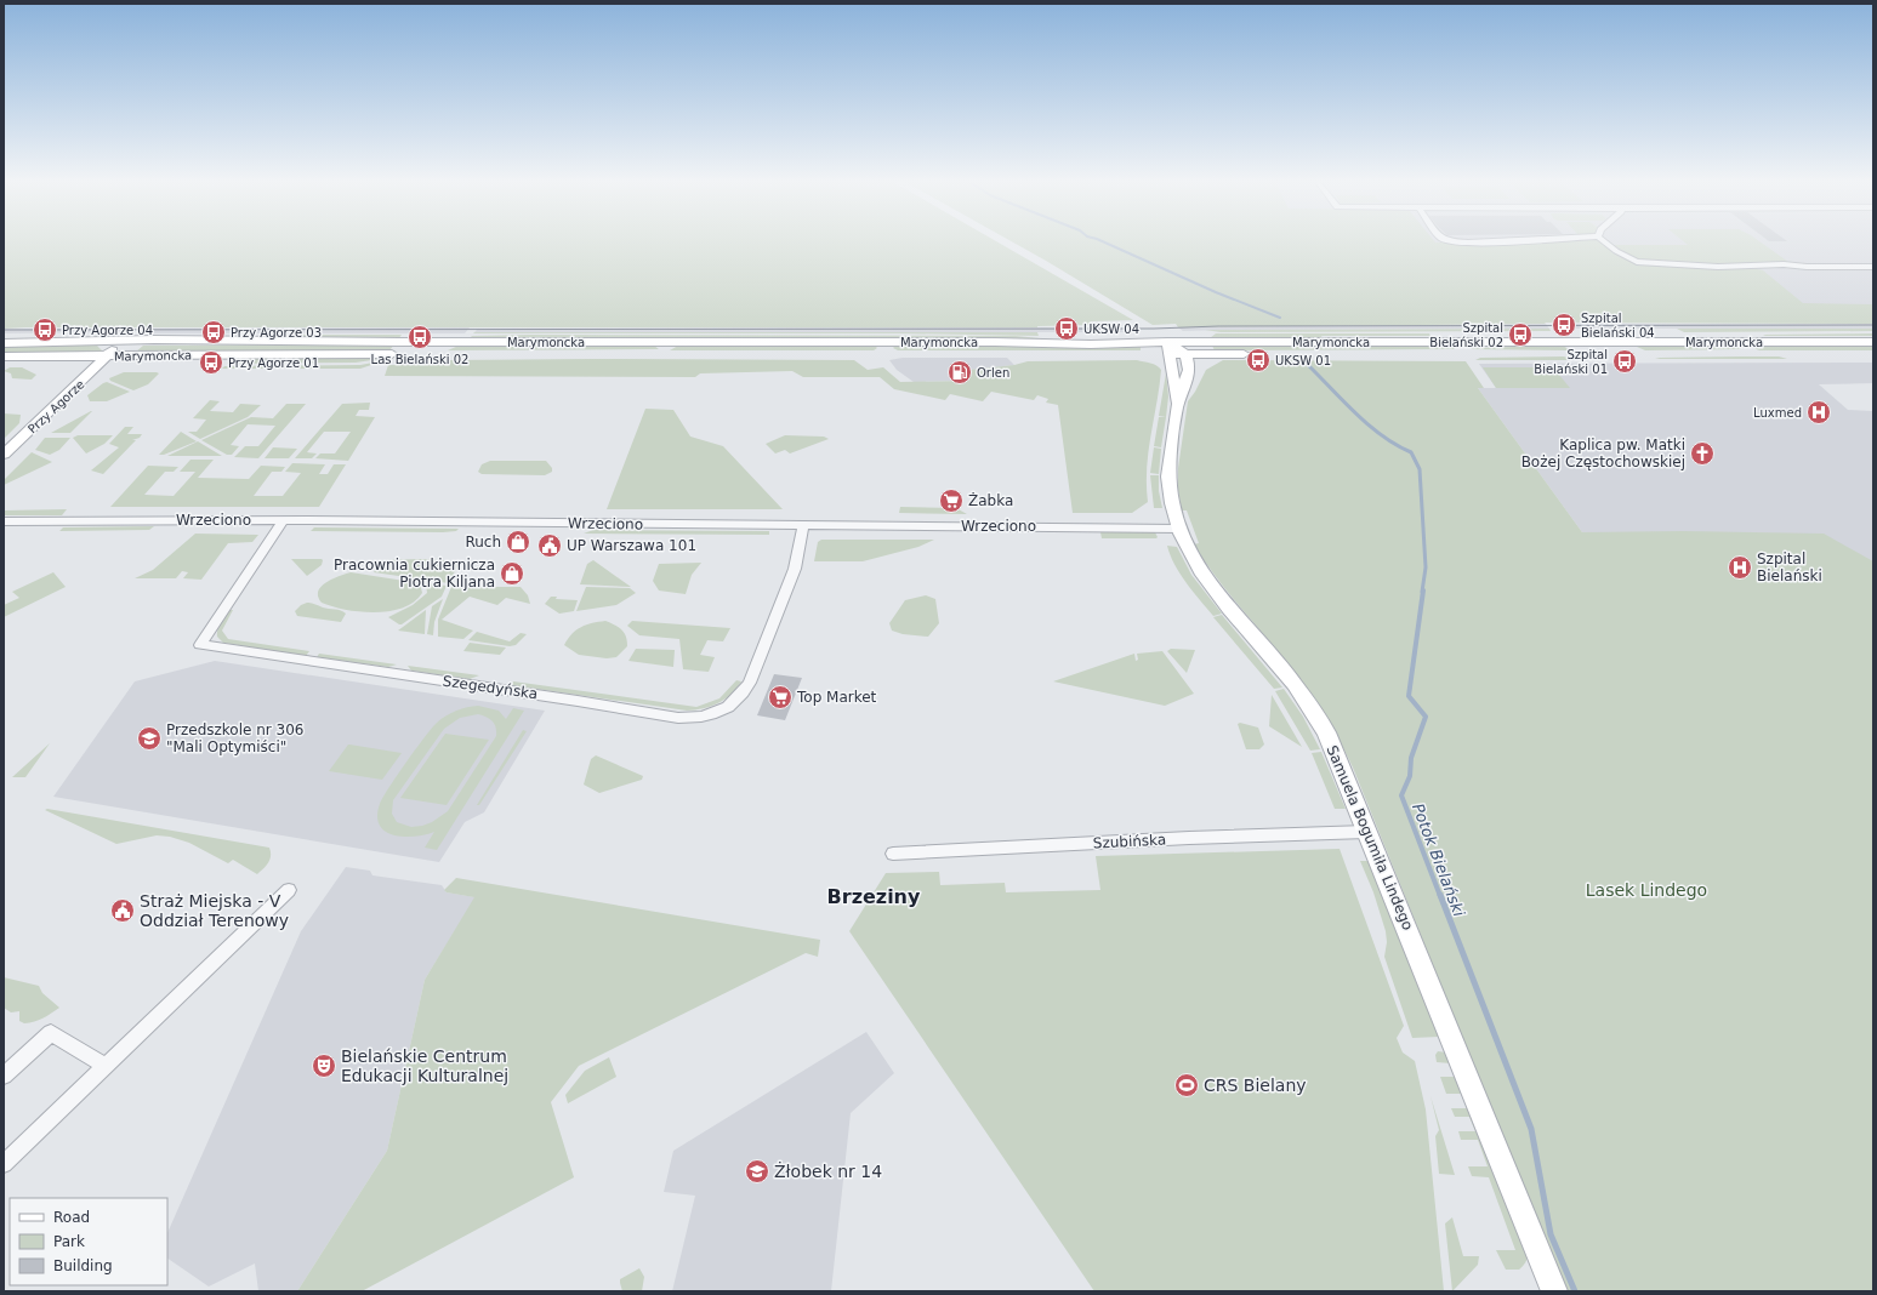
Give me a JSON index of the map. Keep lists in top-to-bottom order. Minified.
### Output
{"streets":{"main road":["Marymoncka","Przy Agorze","Samuela Bogumiła Lindego"],"street":["Wrzeciono","Szegedyńska","Szubińska"]},"crossings":[["Marymoncka","Przy Agorze"],["Marymoncka","Samuela Bogumiła Lindego"],["Wrzeciono","Szegedyńska"],["Wrzeciono","Samuela Bogumiła Lindego"],["Samuela Bogumiła Lindego","Szubińska"]],"districts":["Brzeziny"],"water":["Potok Bielański"],"parks":["Lasek Lindego"],"places":{"bus stop":["Szpital Bielański 04","UKSW 04","Przy Agorze 04","Przy Agorze 03","Szpital Bielański 02","Las Bielański 02","UKSW 01","Szpital Bielański 01","Przy Agorze 01"],"fuel station":["Orlen"],"hospital":["Luxmed","Szpital Bielański"],"church":["Kaplica pw. Matki Bożej Częstochowskiej"],"supermarket":["Żabka","Top Market"],"shop":["Ruch","Pracownia cukiernicza Piotra Kiljana"],"public building":["UP Warszawa 101","Straż Miejska - V Oddział Terenowy"],"school or university":["Przedszkole nr 306 \"Mali Optymiści\"","Żłobek nr 14"],"theatre":["Bielańskie Centrum Edukacji Kulturalnej"],"sports":["CRS Bielany"]},"legend":["Road","Park","Building"]}
